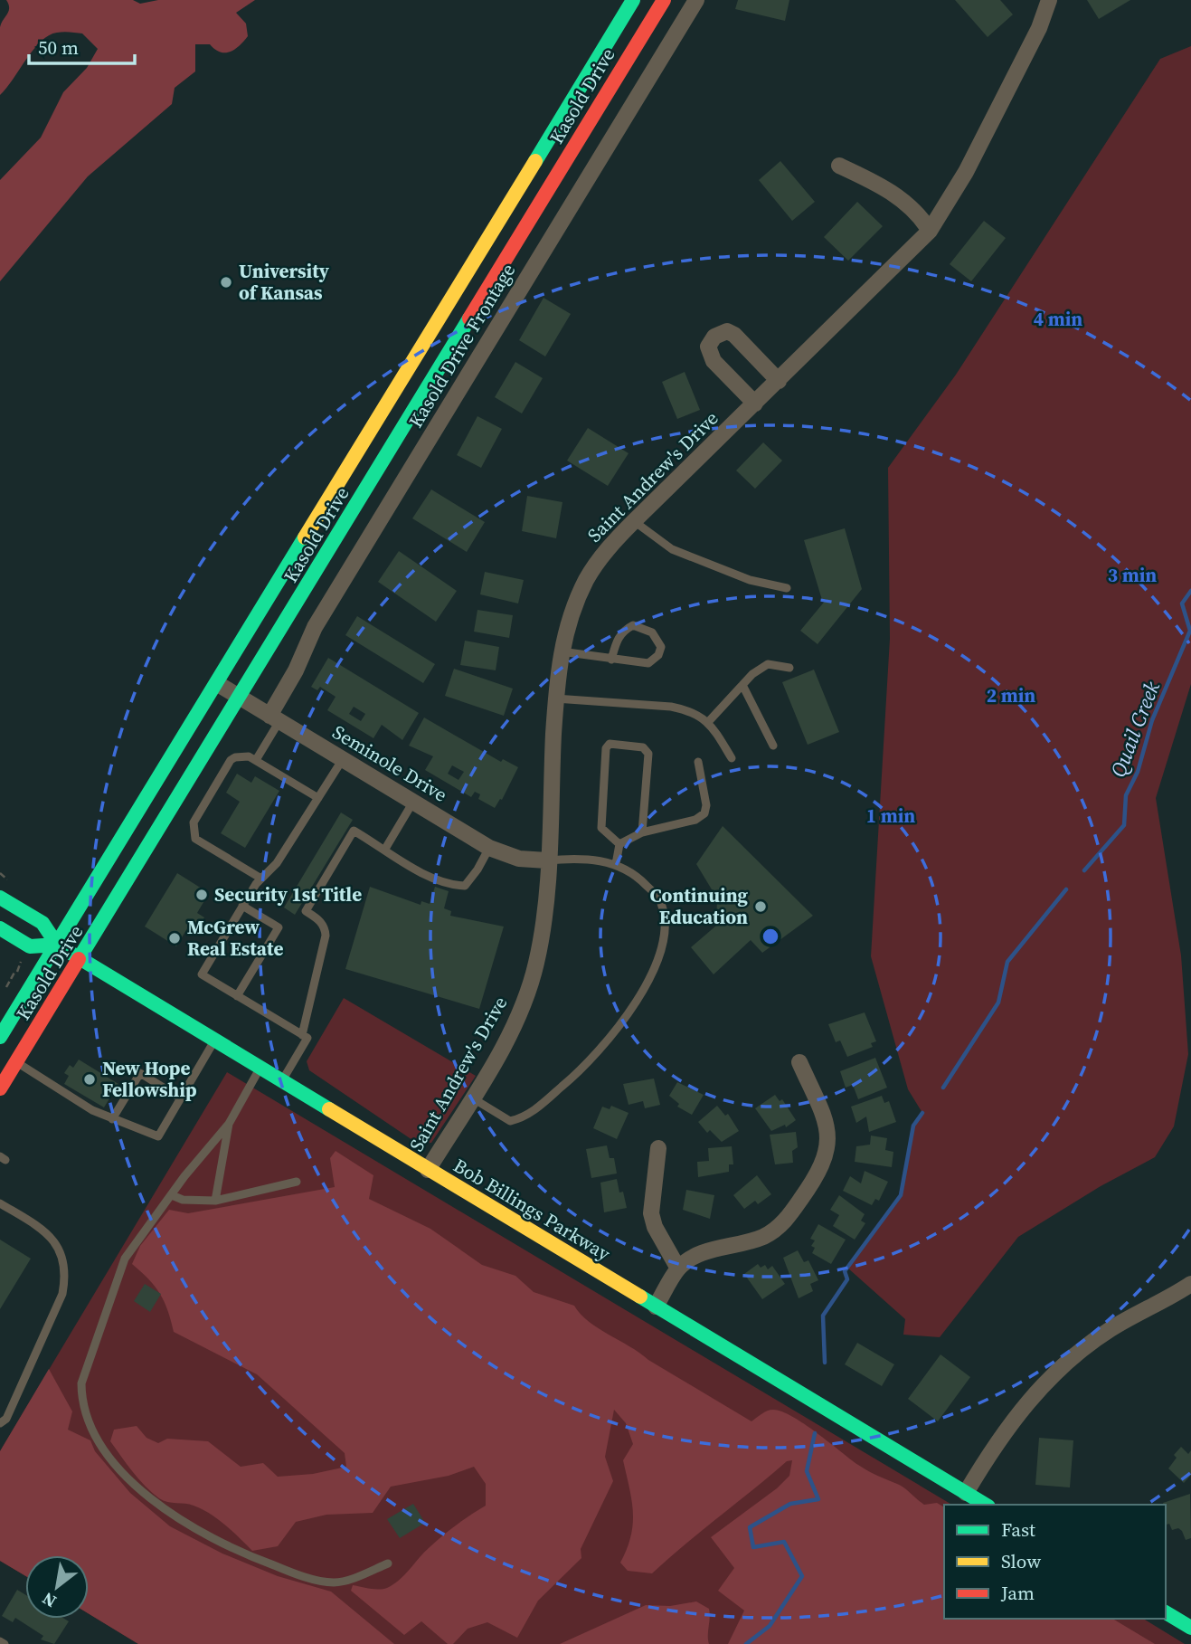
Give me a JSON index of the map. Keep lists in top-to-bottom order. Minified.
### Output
{"streets":{"main road":["Kasold Drive","Bob Billings Parkway"],"street":["Kasold Drive Frontage","Saint Andrew's Drive","Seminole Drive"]},"crossings":[["Kasold Drive","Seminole Drive"],["Kasold Drive","Bob Billings Parkway"],["Kasold Drive Frontage","Seminole Drive"],["Saint Andrew's Drive","Seminole Drive"],["Saint Andrew's Drive","Bob Billings Parkway"]],"water":["Quail Creek"],"places":["University of Kansas","Security 1st Title","Continuing Education","McGrew Real Estate","New Hope Fellowship"],"legend":["Fast","Slow","Jam"],"scale_bar":"50 m","north":"bottom left","rings":["4 min","3 min","2 min","1 min"]}
